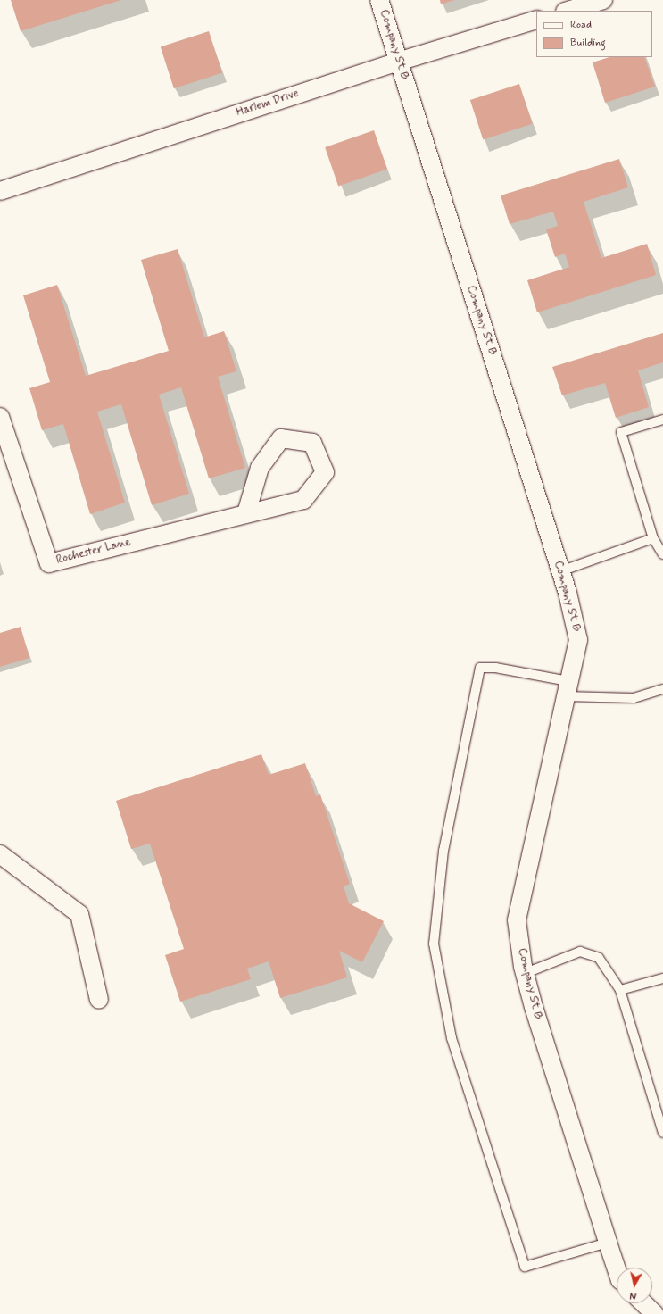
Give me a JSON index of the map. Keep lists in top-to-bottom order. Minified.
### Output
{"streets":{"street":["Company St B","Harlem Drive","Rochester Lane"]},"crossings":[["Company St B","Harlem Drive"]],"legend":["Road","Building"],"north":"bottom"}
